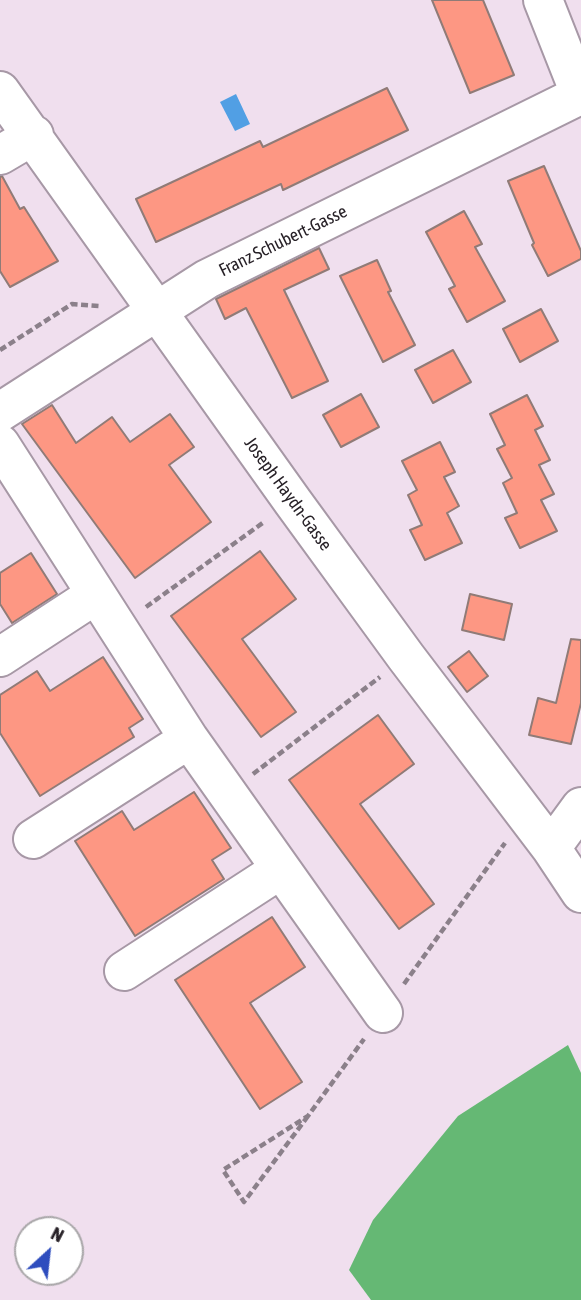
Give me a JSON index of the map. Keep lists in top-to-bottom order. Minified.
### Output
{"streets":{"street":["Franz Schubert-Gasse","Joseph Haydn-Gasse"]},"crossings":[["Franz Schubert-Gasse","Joseph Haydn-Gasse"]],"north":"top right"}
